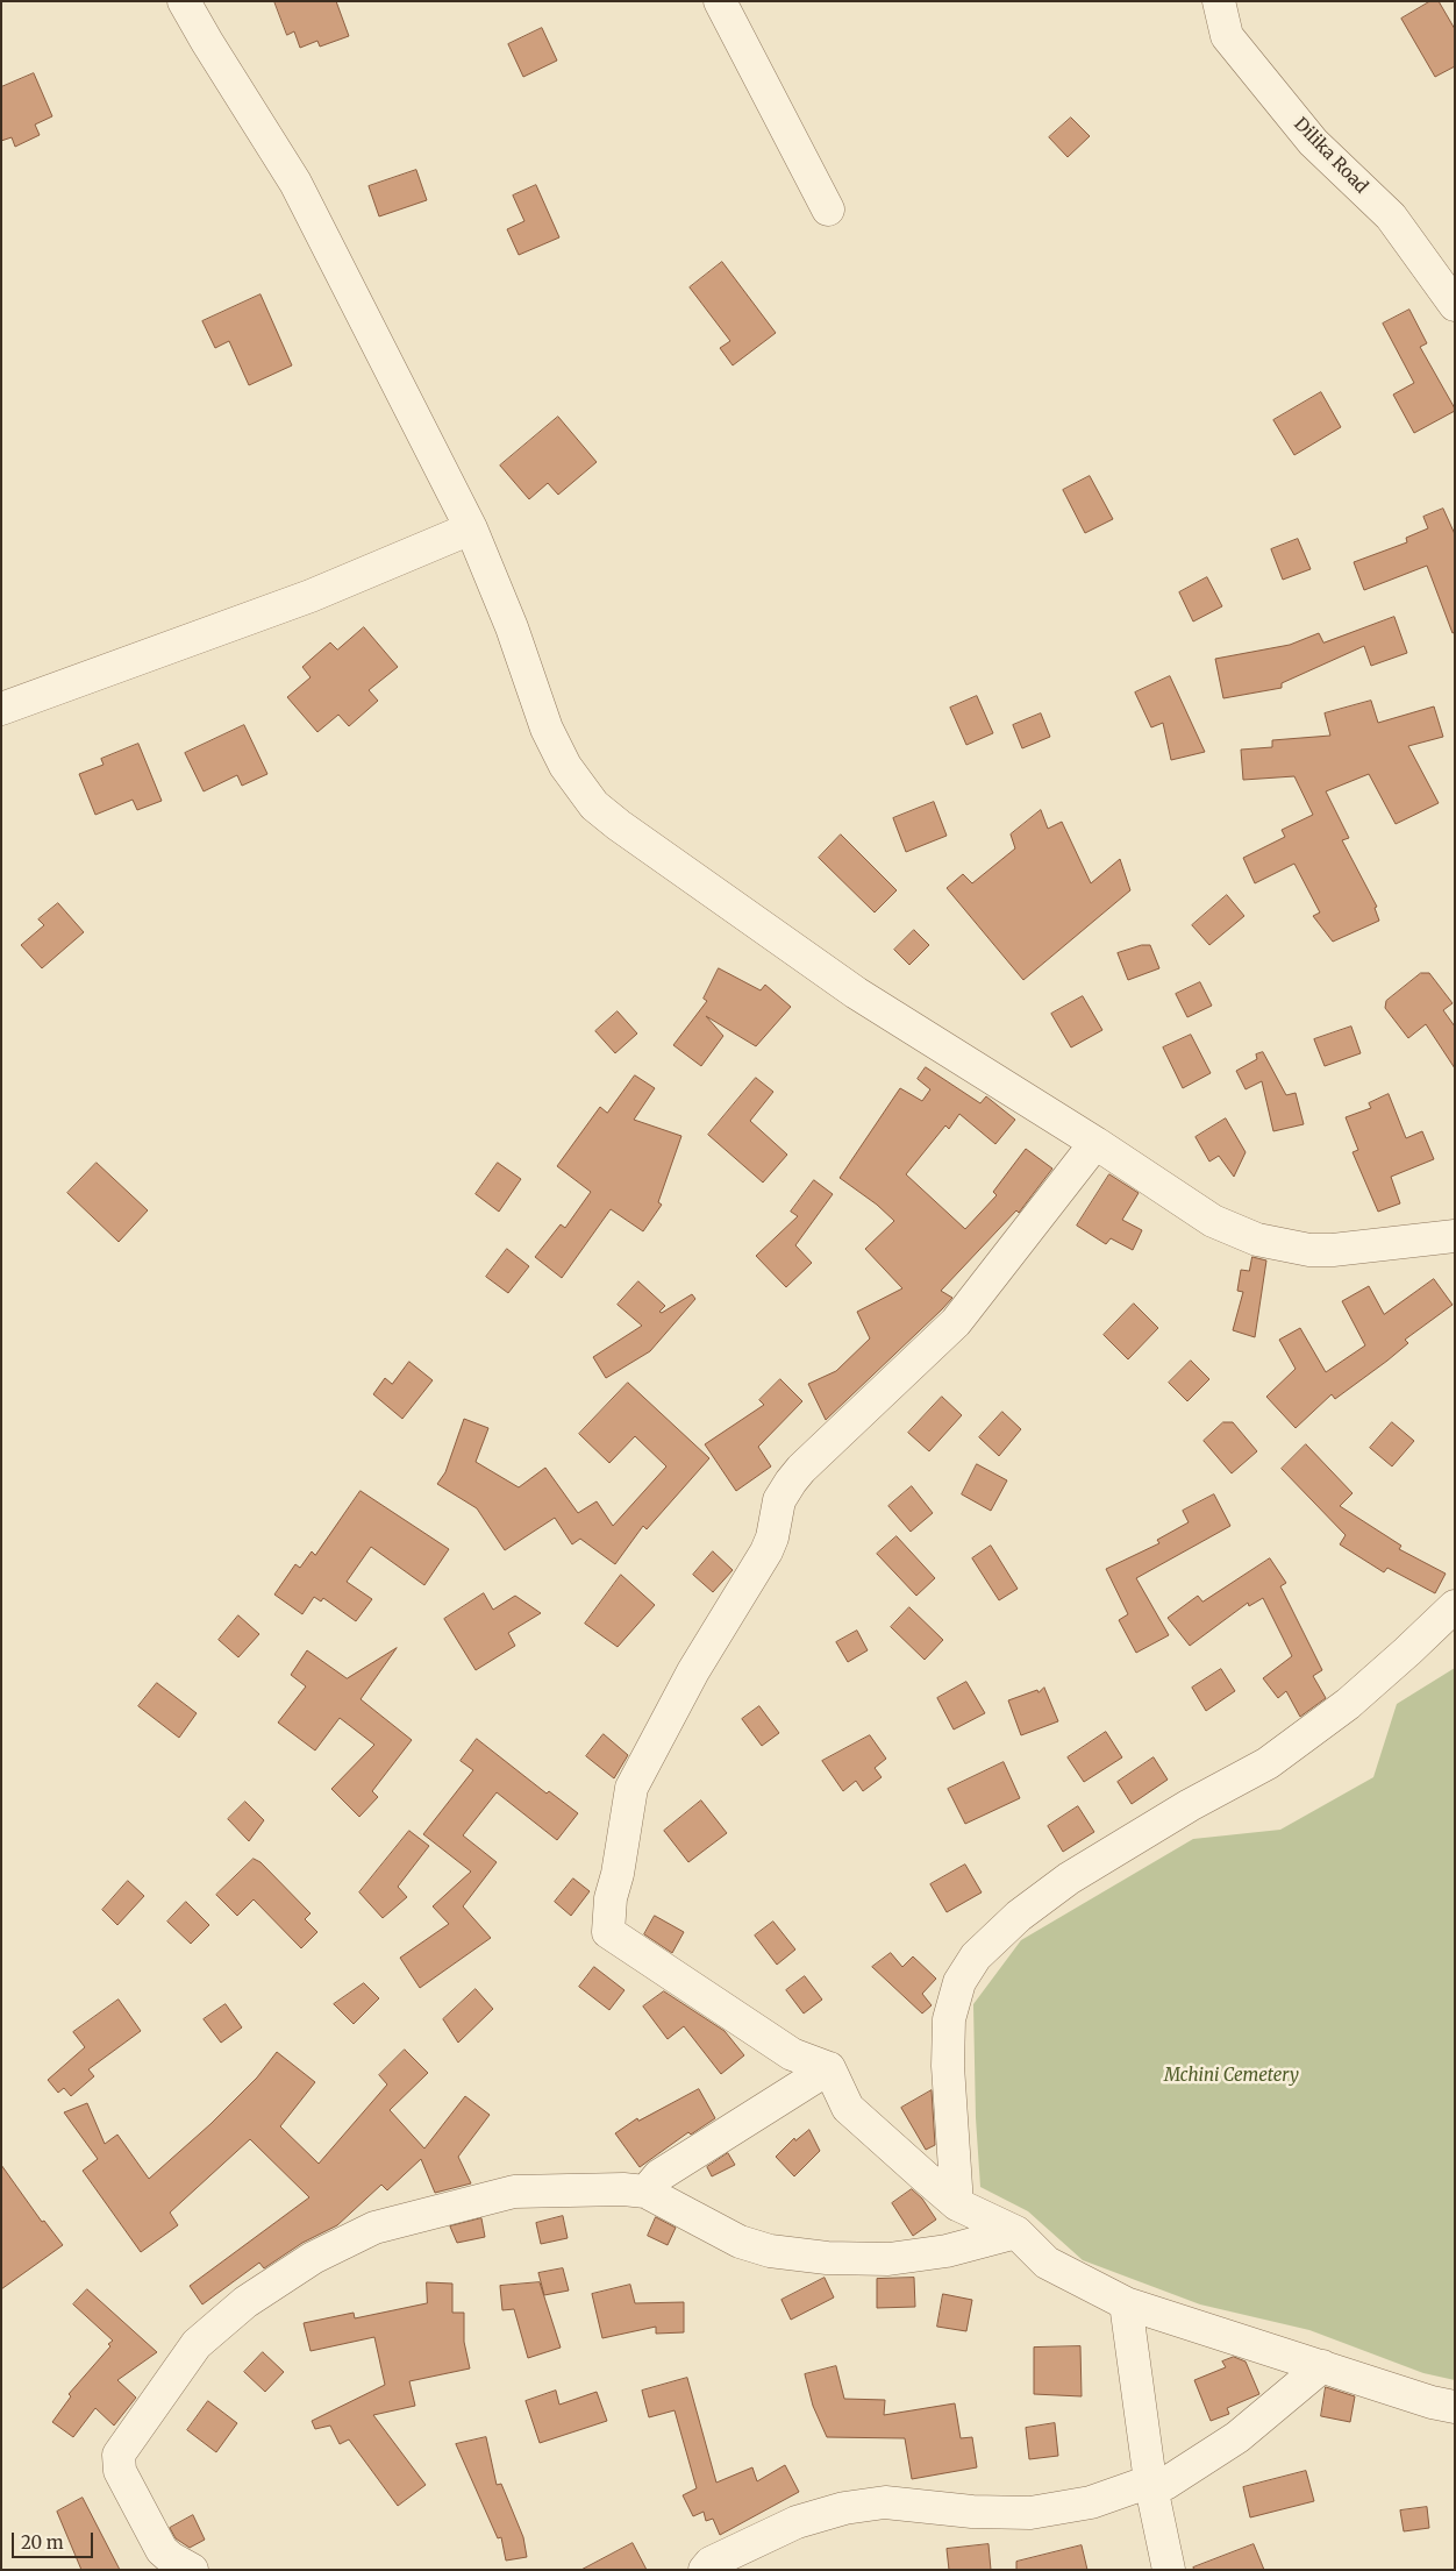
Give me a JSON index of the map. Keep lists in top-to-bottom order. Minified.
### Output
{"streets":{"street":["Dilika Road"]},"parks":["Mchini Cemetery"],"scale_bar":"20 m"}
